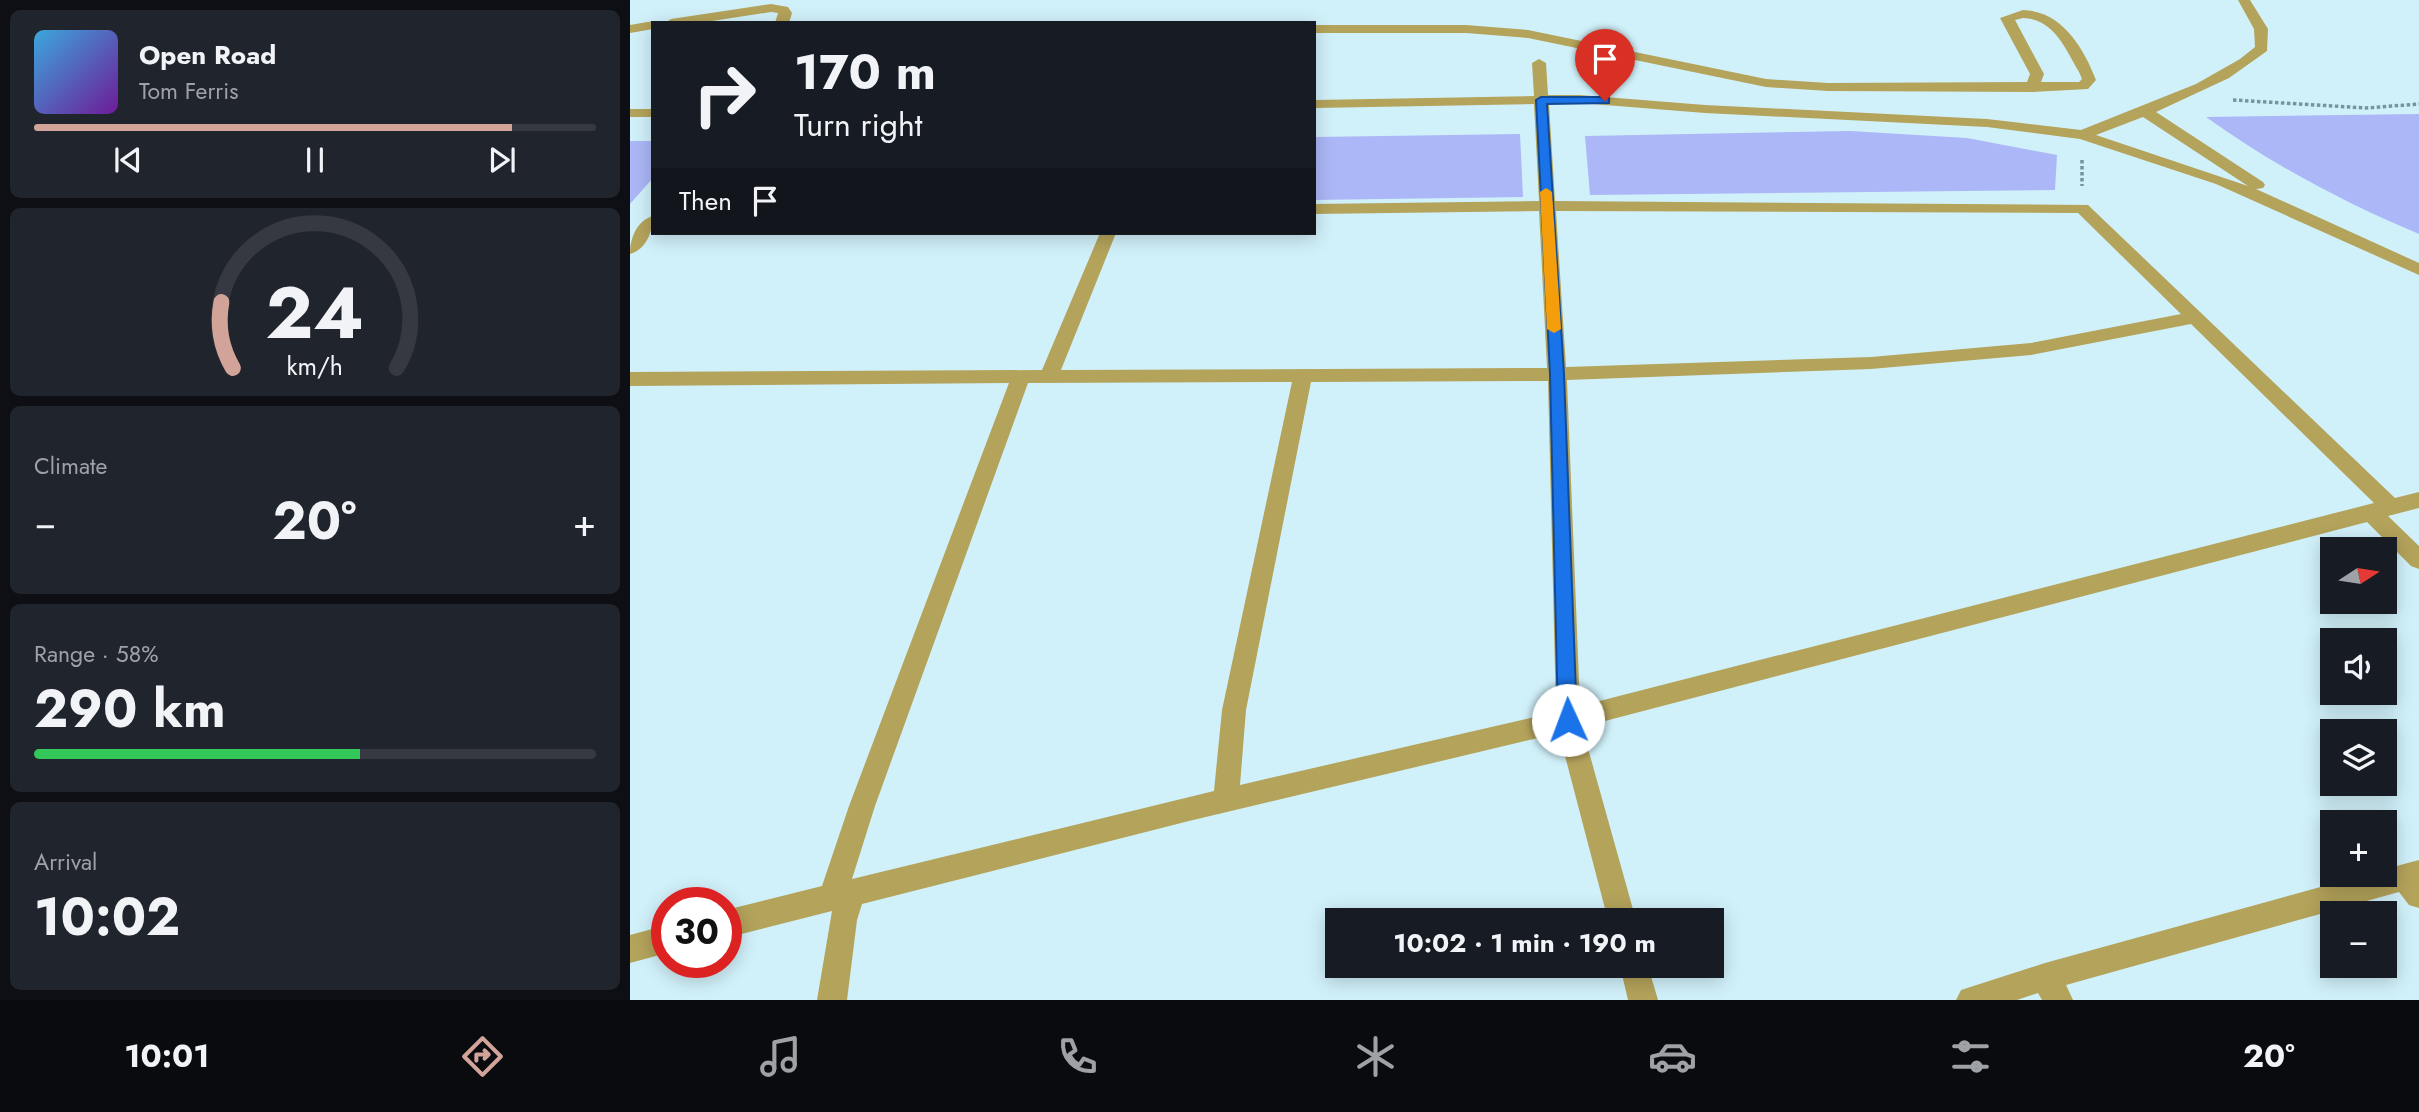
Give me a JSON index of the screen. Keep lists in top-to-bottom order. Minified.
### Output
{"north":"right","page":{"turn":["170 m","Turn right"],"song":["Open Road","Tom Ferris"],"then":"Then","tile":["Climate",["Range · 58%","290 km"],["Arrival","10:02"]],"heat":["−","20°","+"],"map_buttons":["+","−"],"limit":"30","trip":"10:02 · 1 min · 190 m","tabs":["10:01","20°"],"gauge":["24","km/h"]}}
